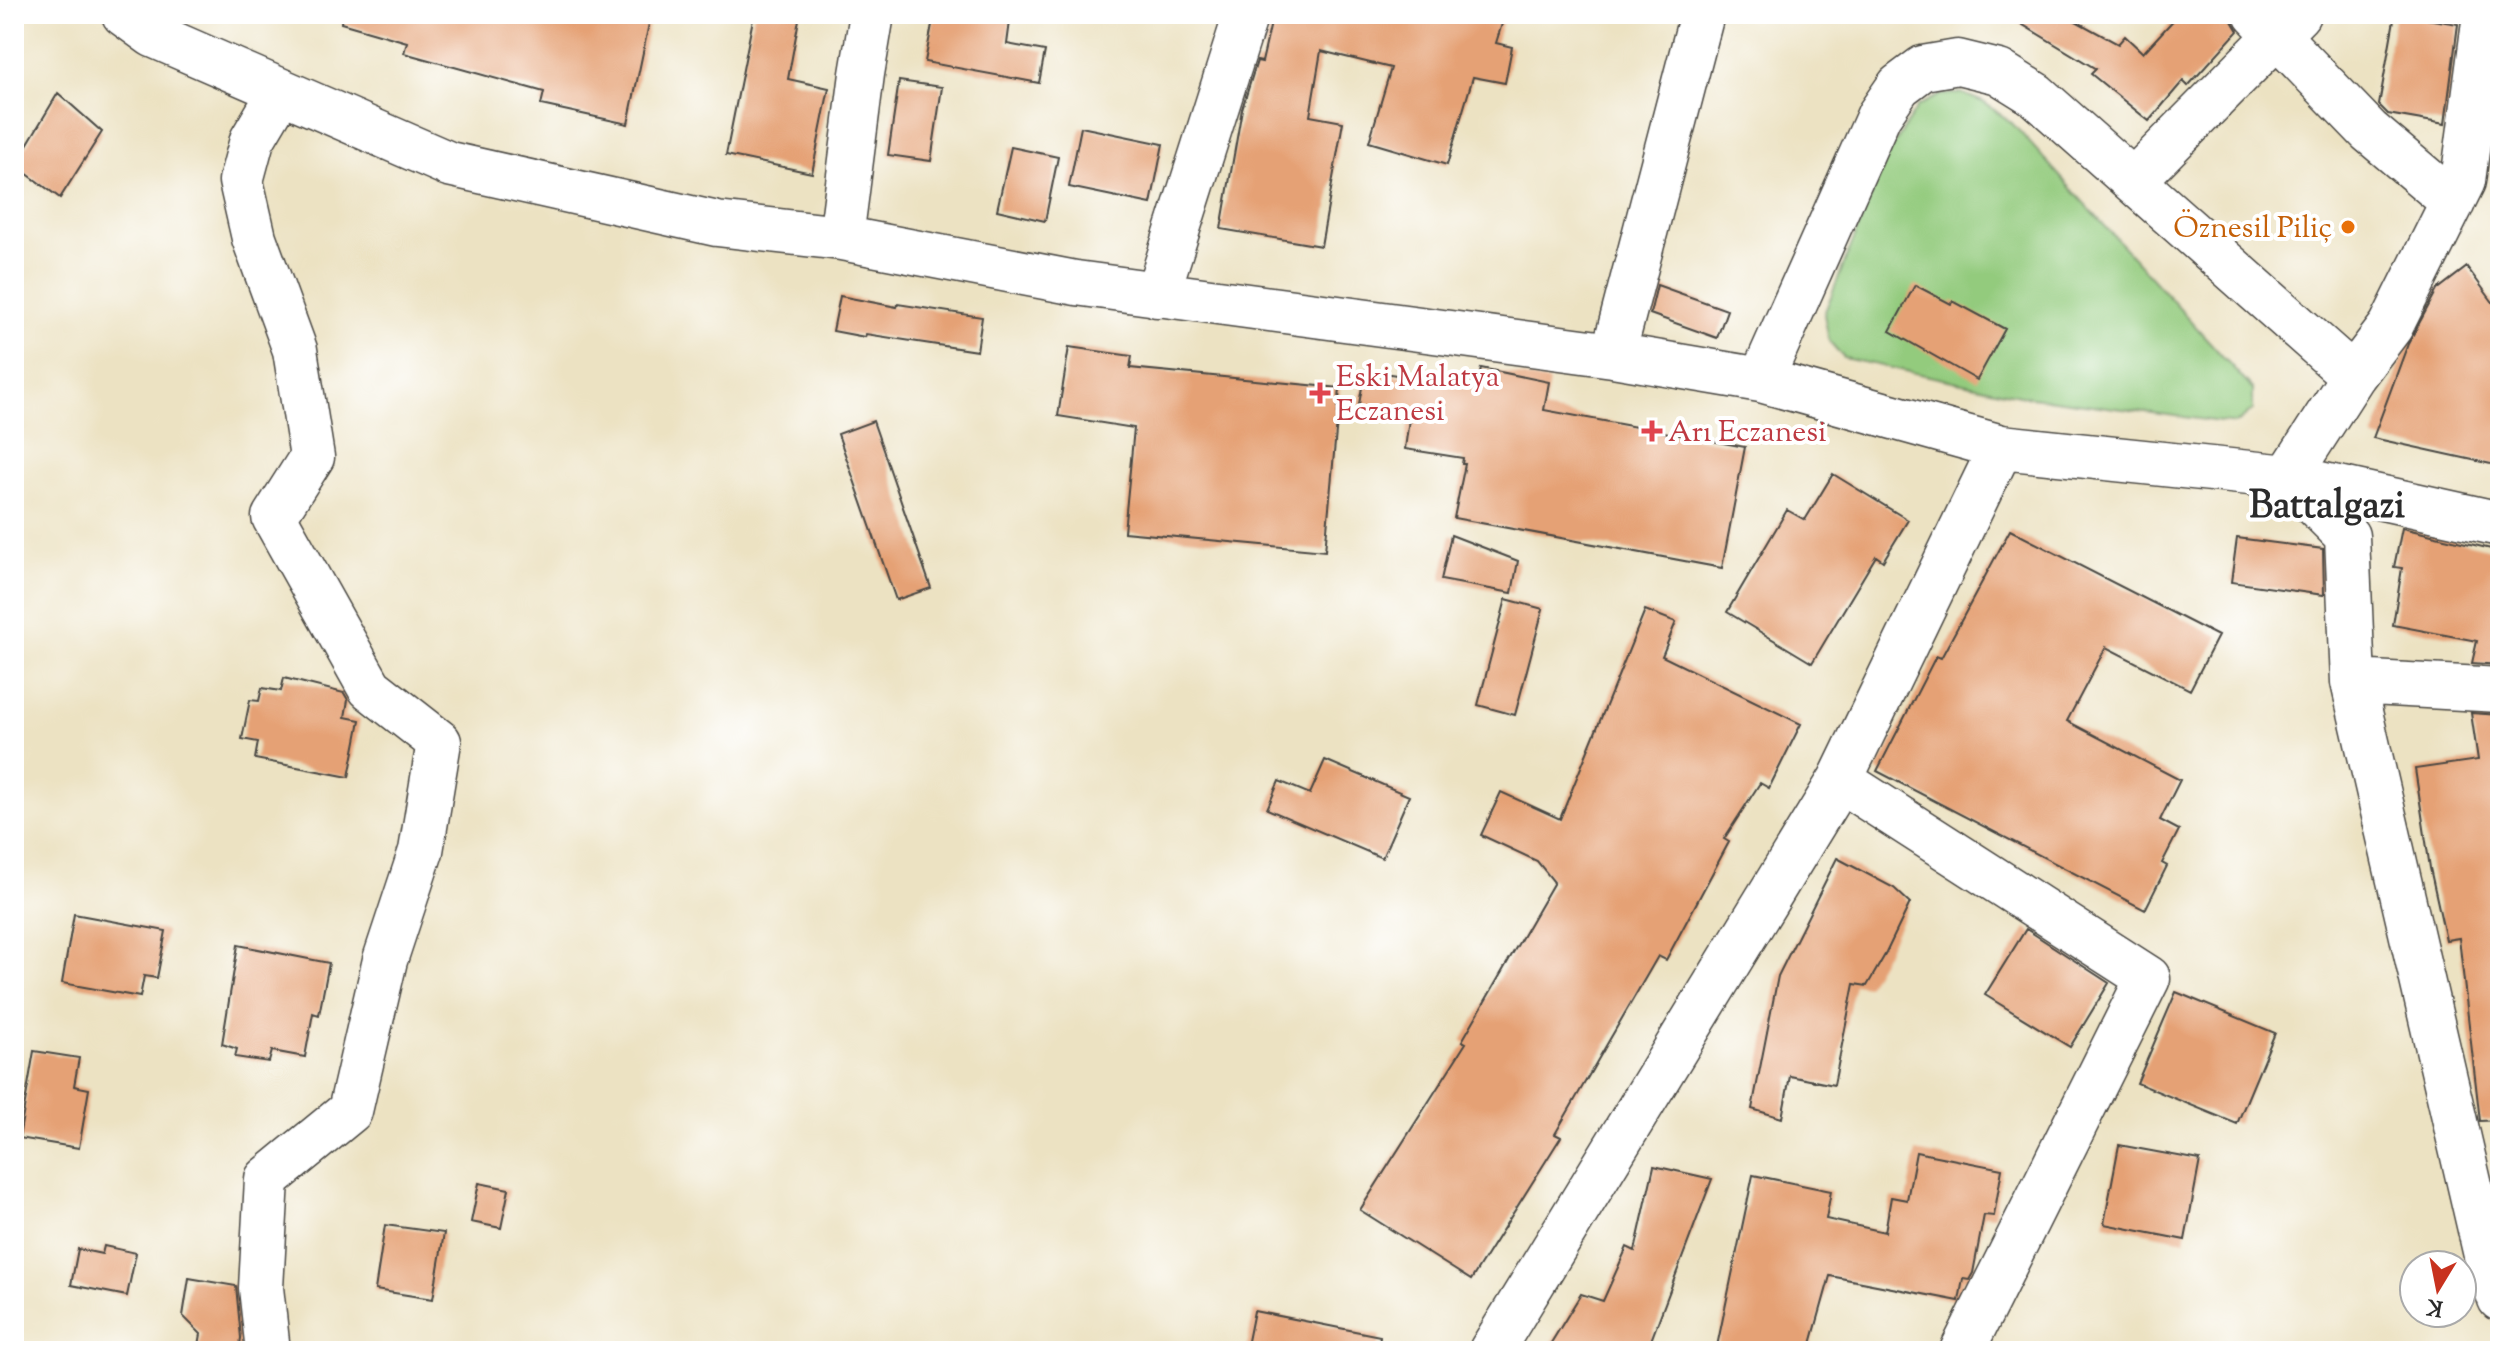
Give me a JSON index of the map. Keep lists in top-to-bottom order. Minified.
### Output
{"districts":["Battalgazi"],"places":{"other":["Öznesil Piliç"],"health":["Eski Malatya Eczanesi","Arı Eczanesi"]},"north":"bottom"}
